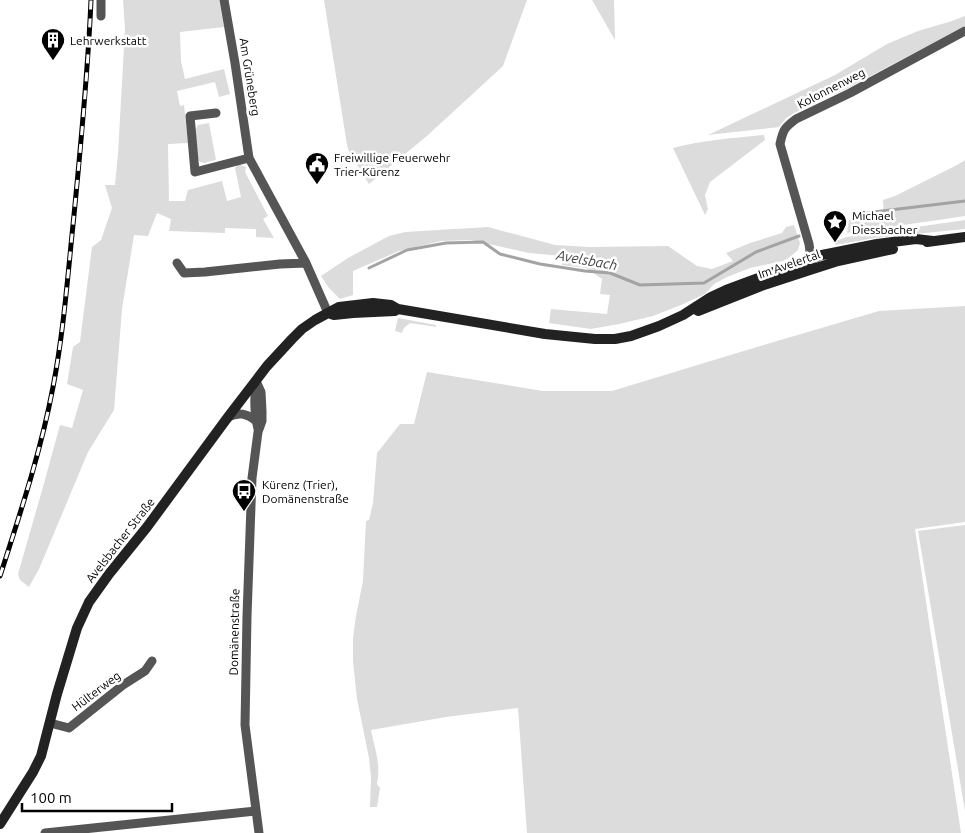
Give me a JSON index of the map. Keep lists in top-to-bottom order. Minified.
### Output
{"streets":{"main road":["Im Avelertal","Avelsbacher Straße"],"street":["Am Grüneberg","Kolonnenweg","Domänenstraße","Hülterweg"]},"crossings":[["Am Grüneberg","Im Avelertal"],["Am Grüneberg","Avelsbacher Straße"],["Kolonnenweg","Im Avelertal"],["Im Avelertal","Avelsbacher Straße"],["Avelsbacher Straße","Domänenstraße"],["Avelsbacher Straße","Hülterweg"]],"water":["Avelsbach"],"places":{"building":["Lehrwerkstatt"],"public building":["Freiwillige Feuerwehr Trier-Kürenz"],"place":["Michael Diessbacher"],"bus stop":["Kürenz (Trier), Domänenstraße"]},"scale_bar":"100 m"}
